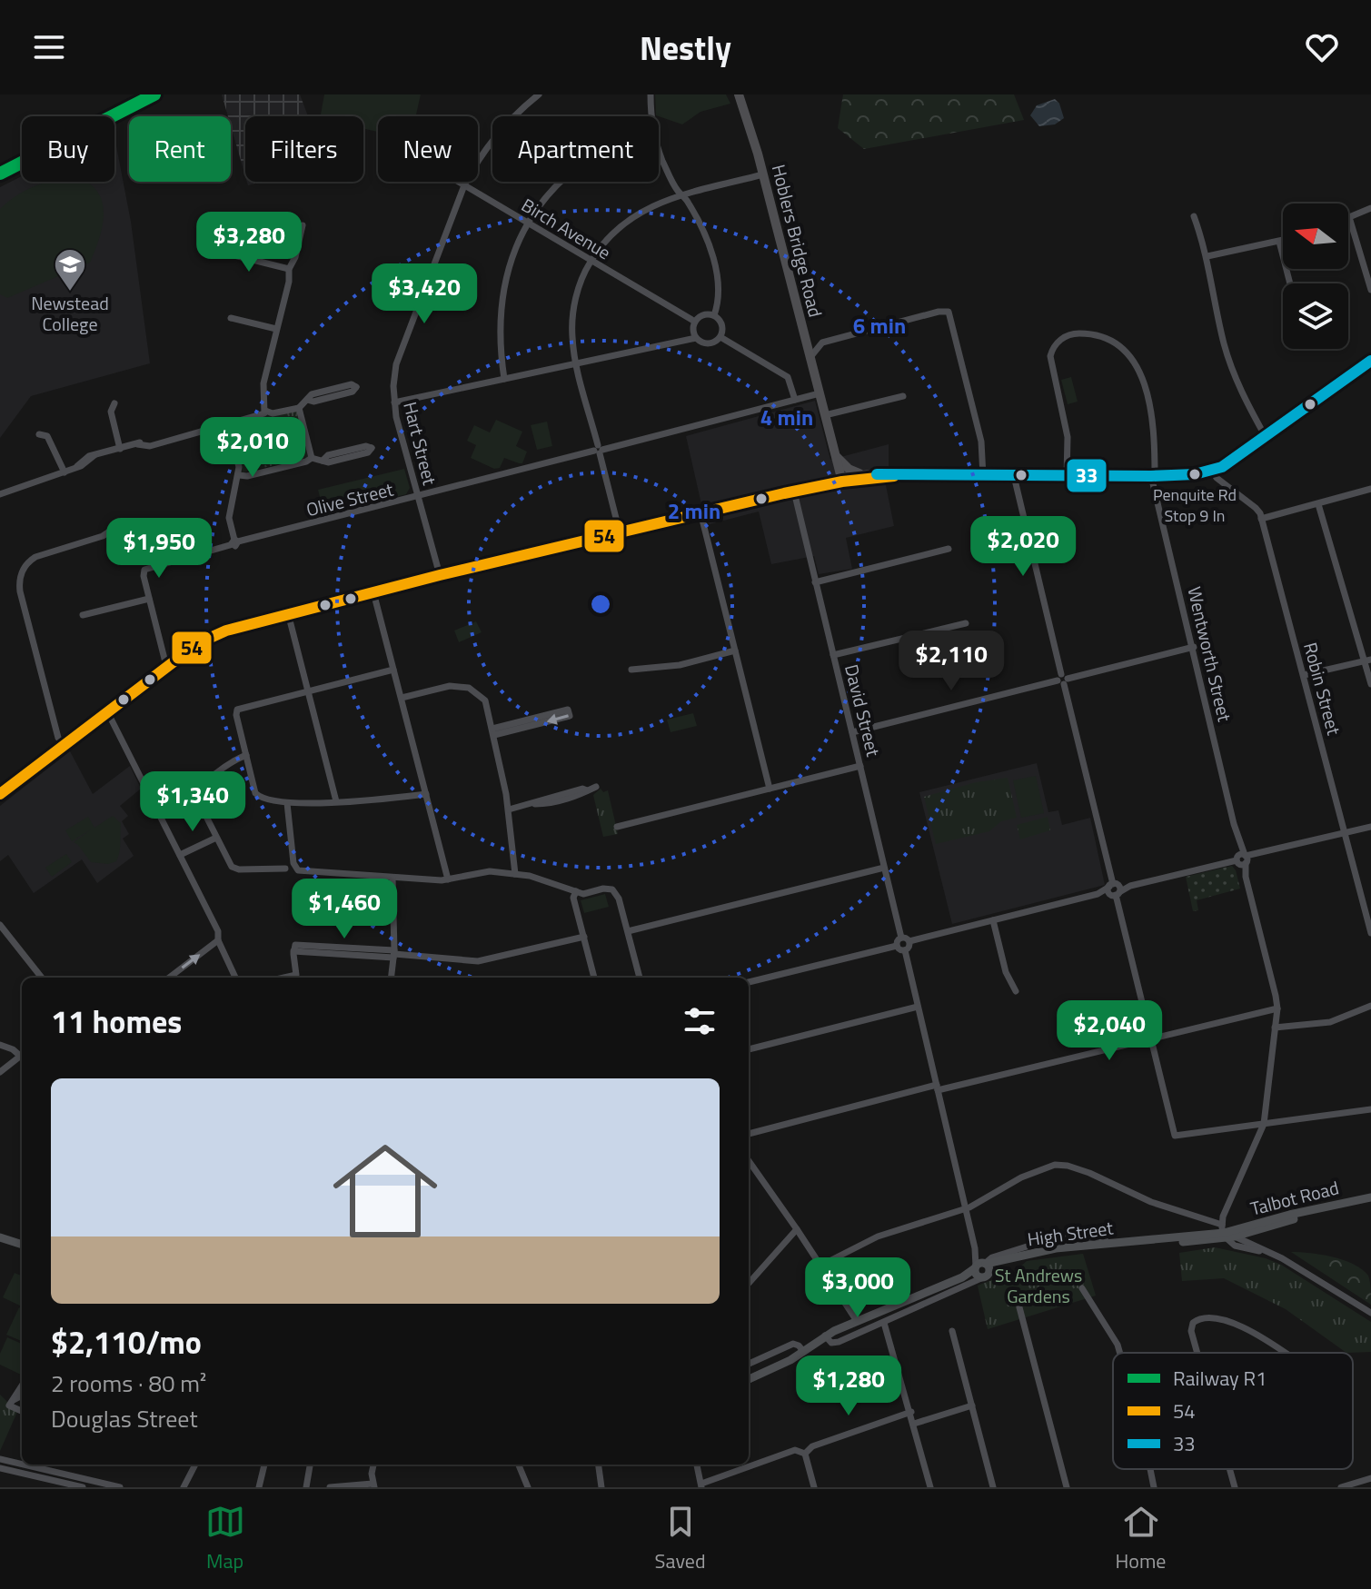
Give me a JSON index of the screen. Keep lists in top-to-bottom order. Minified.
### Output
{"streets":{"highway":["Hoblers Bridge Road"],"main road":["Talbot Road","High Street"],"street":["Birch Avenue","Hart Street","Olive Street","Wentworth Street","Robin Street","David Street"]},"crossings":[["Birch Avenue","Hart Street"],["Hoblers Bridge Road","Olive Street"],["Hart Street","Olive Street"],["Wentworth Street","Talbot Road"],["Wentworth Street","High Street"],["Talbot Road","High Street"]],"parks":["St Andrews Gardens"],"places":{"school or university":["Newstead College"],"other":["Penquite Rd Stop 9 In"]},"lines":["rail line R1","transit line 33","transit line 54"],"legend":["Railway R1","54","33"],"north":"left","page":{"header":"Nestly","chip":["Buy","Rent","Filters","New","Apartment"],"price":["$3,280","$3,420","$2,010","$2,020","$1,950","$2,110","$1,340","$1,460","$2,040","$3,000","$1,280"],"heading":"11 homes","list":[{"name":"$2,110/mo","note":"2 rooms · 80 m² · Douglas Street"}],"tabs":["Map","Saved","Home"]},"rings":["6 min","4 min","2 min"]}
